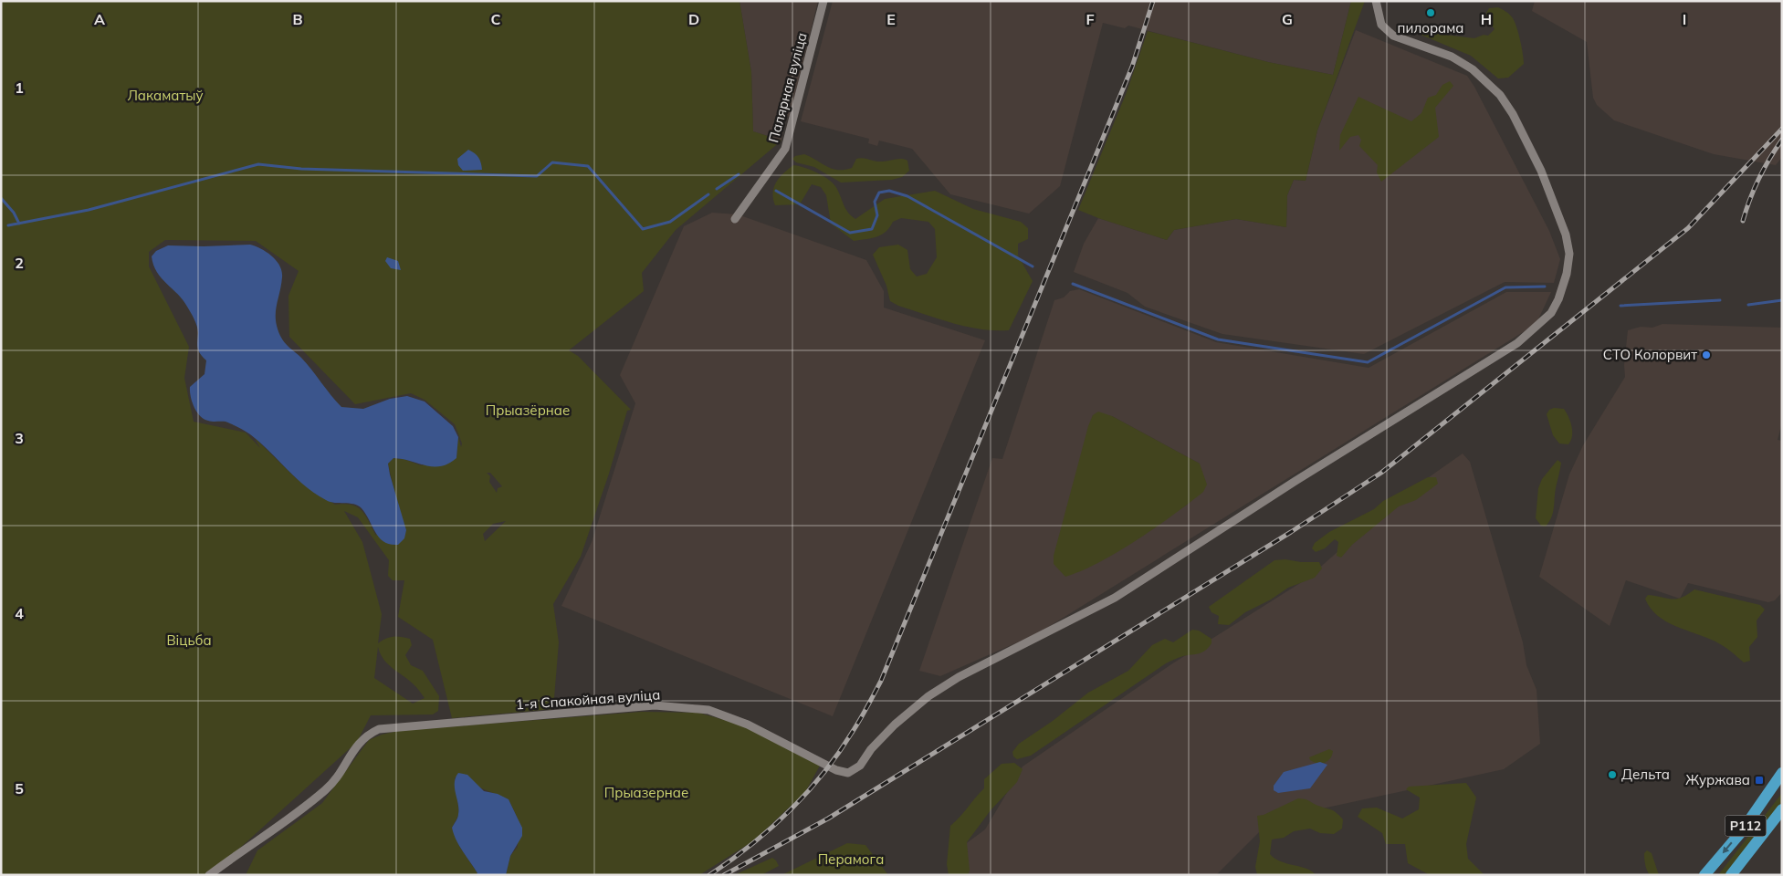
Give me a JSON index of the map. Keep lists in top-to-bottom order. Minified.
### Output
{"streets":{"main road":["Р112"],"street":["Палярная вуліца","1-я Спакойная вуліца"]},"parks":["Лакаматыў","Прыазёрнае","Віцьба","Прыазернае","Перамога"],"places":{"other":["пилорама","СТО Колорвит","Дельта"],"transit":["Журжава"]},"grid":{"columns":["A","B","C","D","E","F","G","H","I"],"rows":["1","2","3","4","5"]}}
